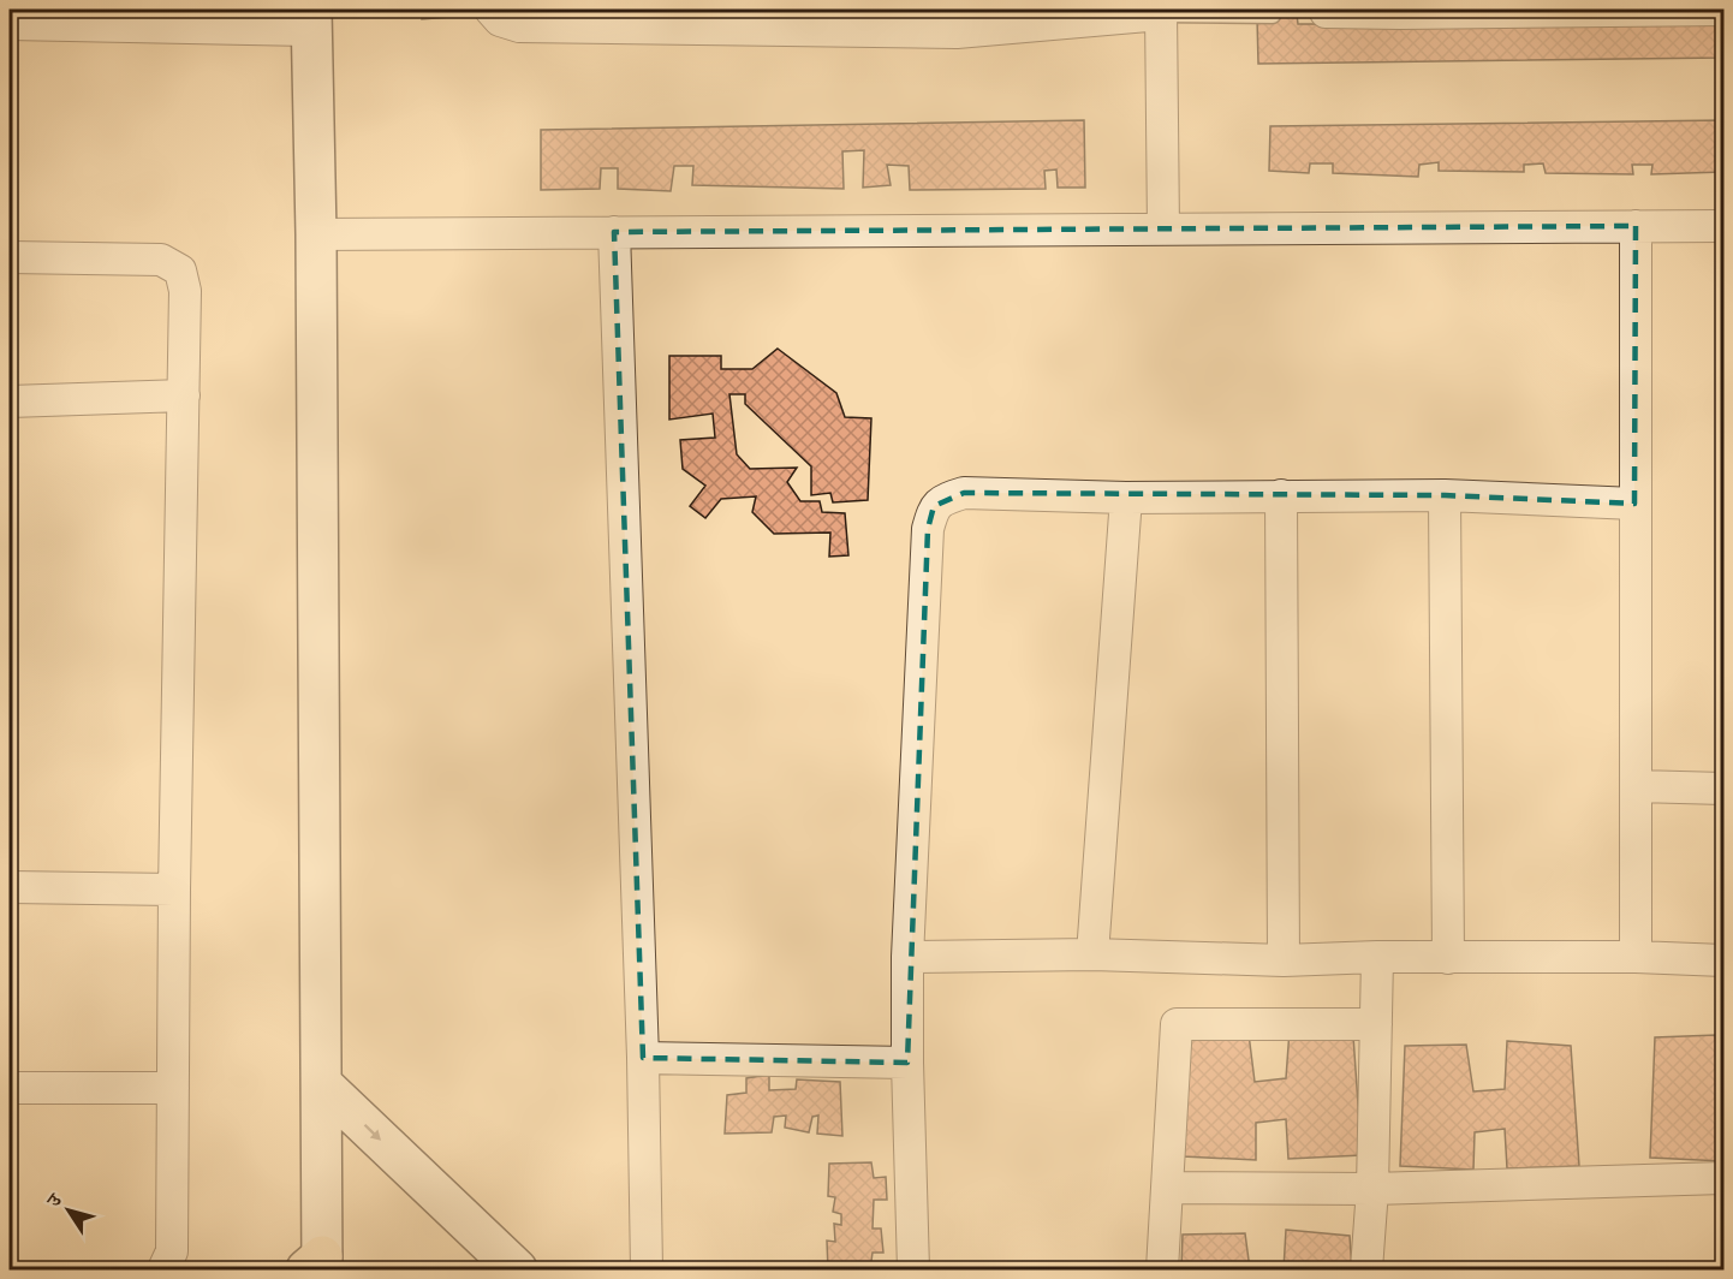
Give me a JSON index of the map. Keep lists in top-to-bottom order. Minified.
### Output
{"north":"top left"}
